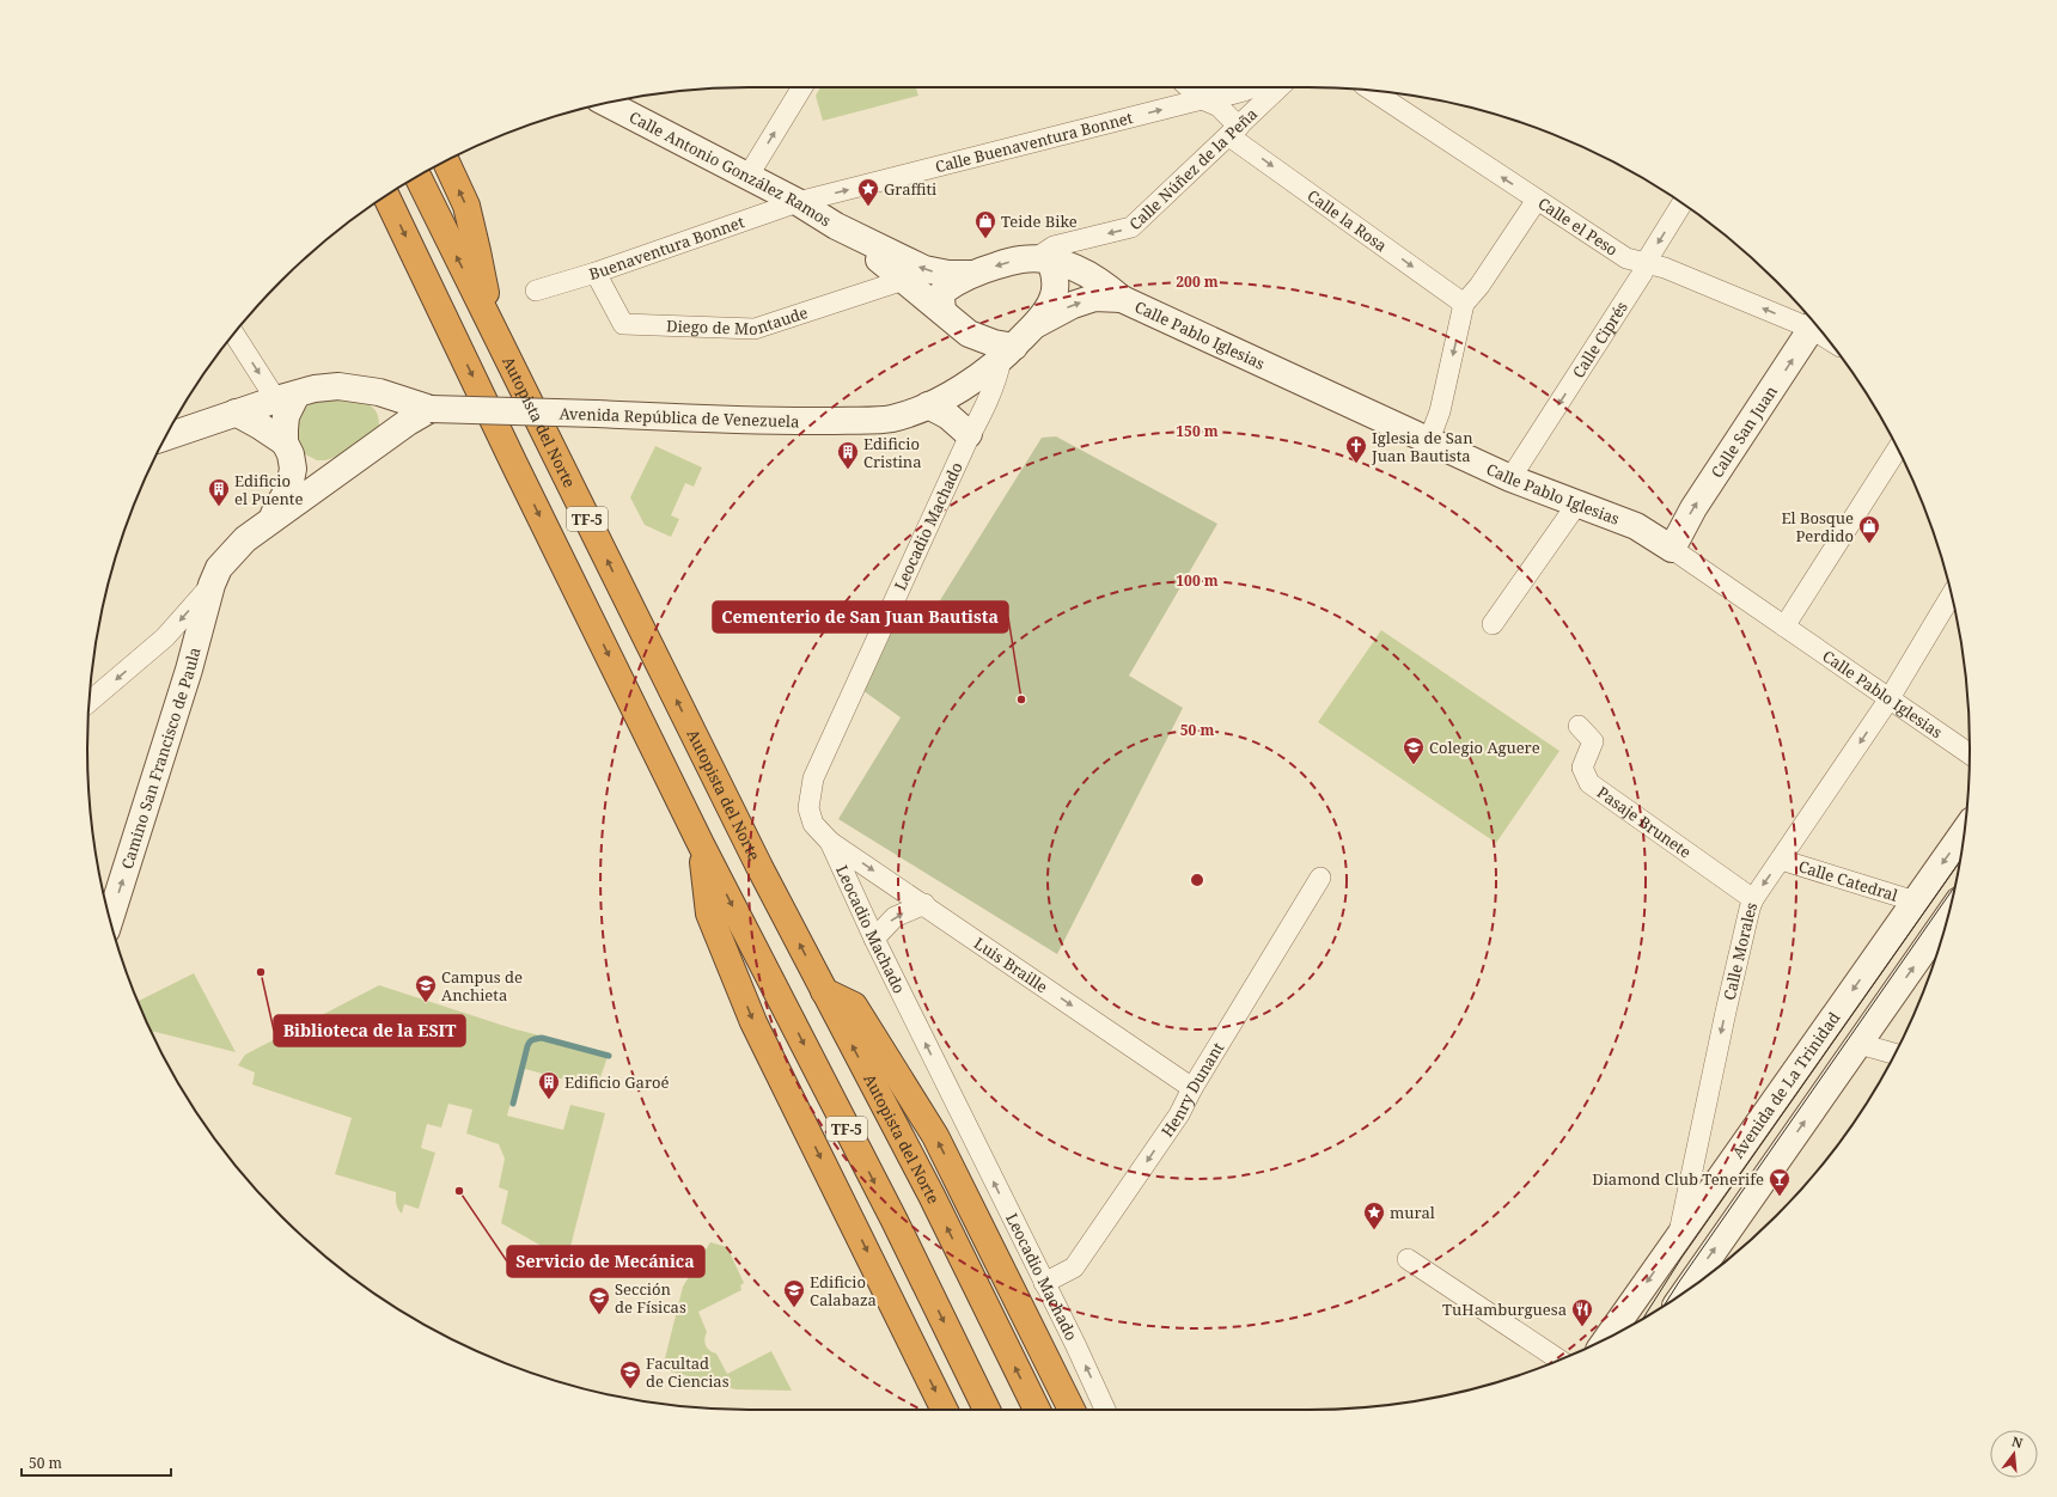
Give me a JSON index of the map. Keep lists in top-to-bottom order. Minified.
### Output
{"streets":{"highway":["Autopista del Norte","TF-5"],"street":["Calle Buenaventura Bonnet","Calle Núñez de la Peña","Calle Antonio González Ramos","Calle la Rosa","Calle el Peso","Buenaventura Bonnet","Diego de Montaude","Calle Pablo Iglesias","Calle Ciprés","Avenida República de Venezuela","Calle San Juan","Leocadio Machado","Camino San Francisco de Paula","Pasaje Brunete","Calle Catedral","Calle Morales","Luis Braille","Avenida de La Trinidad","Henry Dunant"]},"crossings":[["Calle Buenaventura Bonnet","Calle Antonio González Ramos"],["Calle Buenaventura Bonnet","Calle la Rosa"],["Calle Buenaventura Bonnet","Buenaventura Bonnet"],["Calle Núñez de la Peña","Calle la Rosa"],["Calle Núñez de la Peña","Calle Pablo Iglesias"],["Calle Antonio González Ramos","Buenaventura Bonnet"],["Calle Antonio González Ramos","Diego de Montaude"],["Calle Antonio González Ramos","Avenida República de Venezuela"],["Calle Antonio González Ramos","Leocadio Machado"],["Calle el Peso","Calle Ciprés"],["Calle el Peso","Calle San Juan"],["Buenaventura Bonnet","Diego de Montaude"],["Calle Pablo Iglesias","Calle Ciprés"],["Calle Pablo Iglesias","Calle San Juan"],["Calle Pablo Iglesias","Calle Morales"],["Avenida República de Venezuela","Leocadio Machado"],["Leocadio Machado","Luis Braille"],["Leocadio Machado","Henry Dunant"],["Pasaje Brunete","Calle Morales"],["Calle Catedral","Calle Morales"],["Calle Catedral","Avenida de La Trinidad"],["Calle Morales","Avenida de La Trinidad"],["Luis Braille","Henry Dunant"]],"one_way":["Calle Núñez de la Peña","Calle la Rosa","Calle el Peso","Leocadio Machado","Camino San Francisco de Paula","Luis Braille","Henry Dunant"],"places":{"place":["Graffiti","mural"],"shop":["Teide Bike","El Bosque Perdido"],"church":["Iglesia de San Juan Bautista"],"building":["Edificio Cristina","Edificio el Puente","Edificio Garoé"],"other":["Cementerio de San Juan Bautista","Biblioteca de la ESIT","Servicio de Mecánica"],"school or university":["Colegio Aguere","Campus de Anchieta","Edificio Calabaza","Sección de Físicas","Facultad de Ciencias"],"bar":["Diamond Club Tenerife"],"restaurant":["TuHamburguesa"]},"scale_bar":"50 m","north":"top","rings":["200 m","150 m","100 m","50 m"]}
